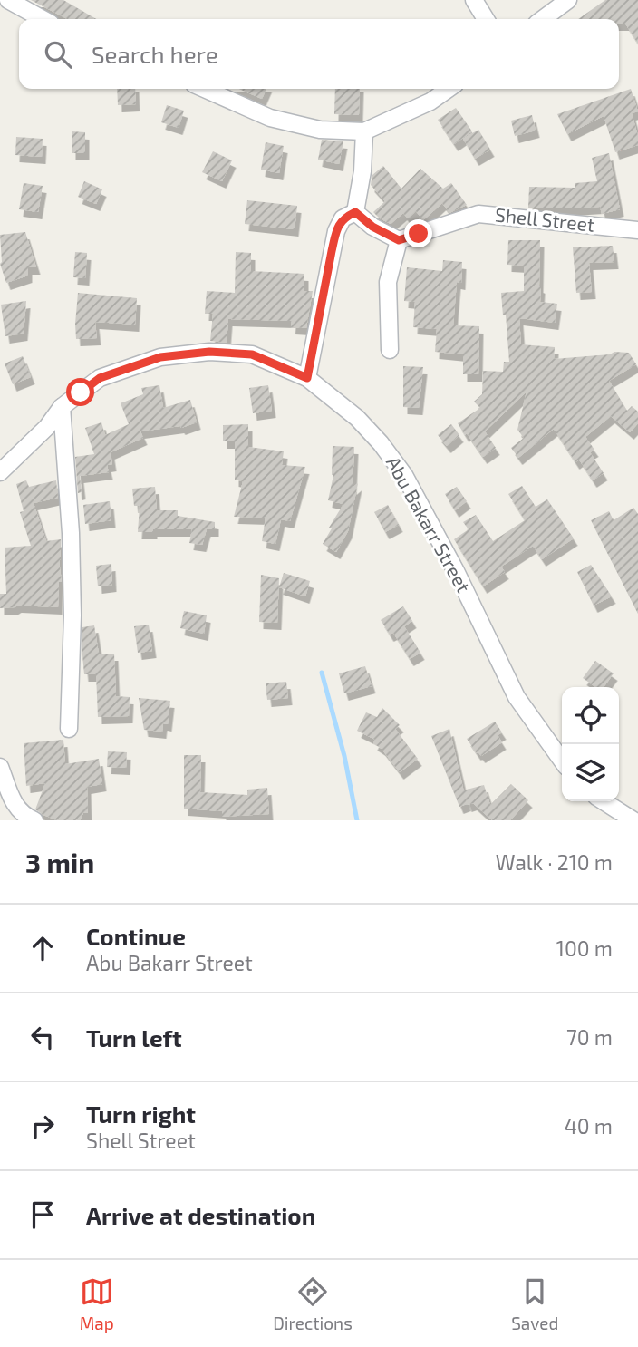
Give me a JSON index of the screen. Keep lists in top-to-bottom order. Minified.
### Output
{"streets":{"street":["Shell Street","Abu Bakarr Street"]},"page":{"search":"Search here","heading":["3 min","Walk · 210 m"],"list":[["Continue","Abu Bakarr Street","100 m"],["Turn left","70 m"],["Turn right","Shell Street","40 m"],"Arrive at destination"],"nav":["Map","Directions","Saved"]}}
